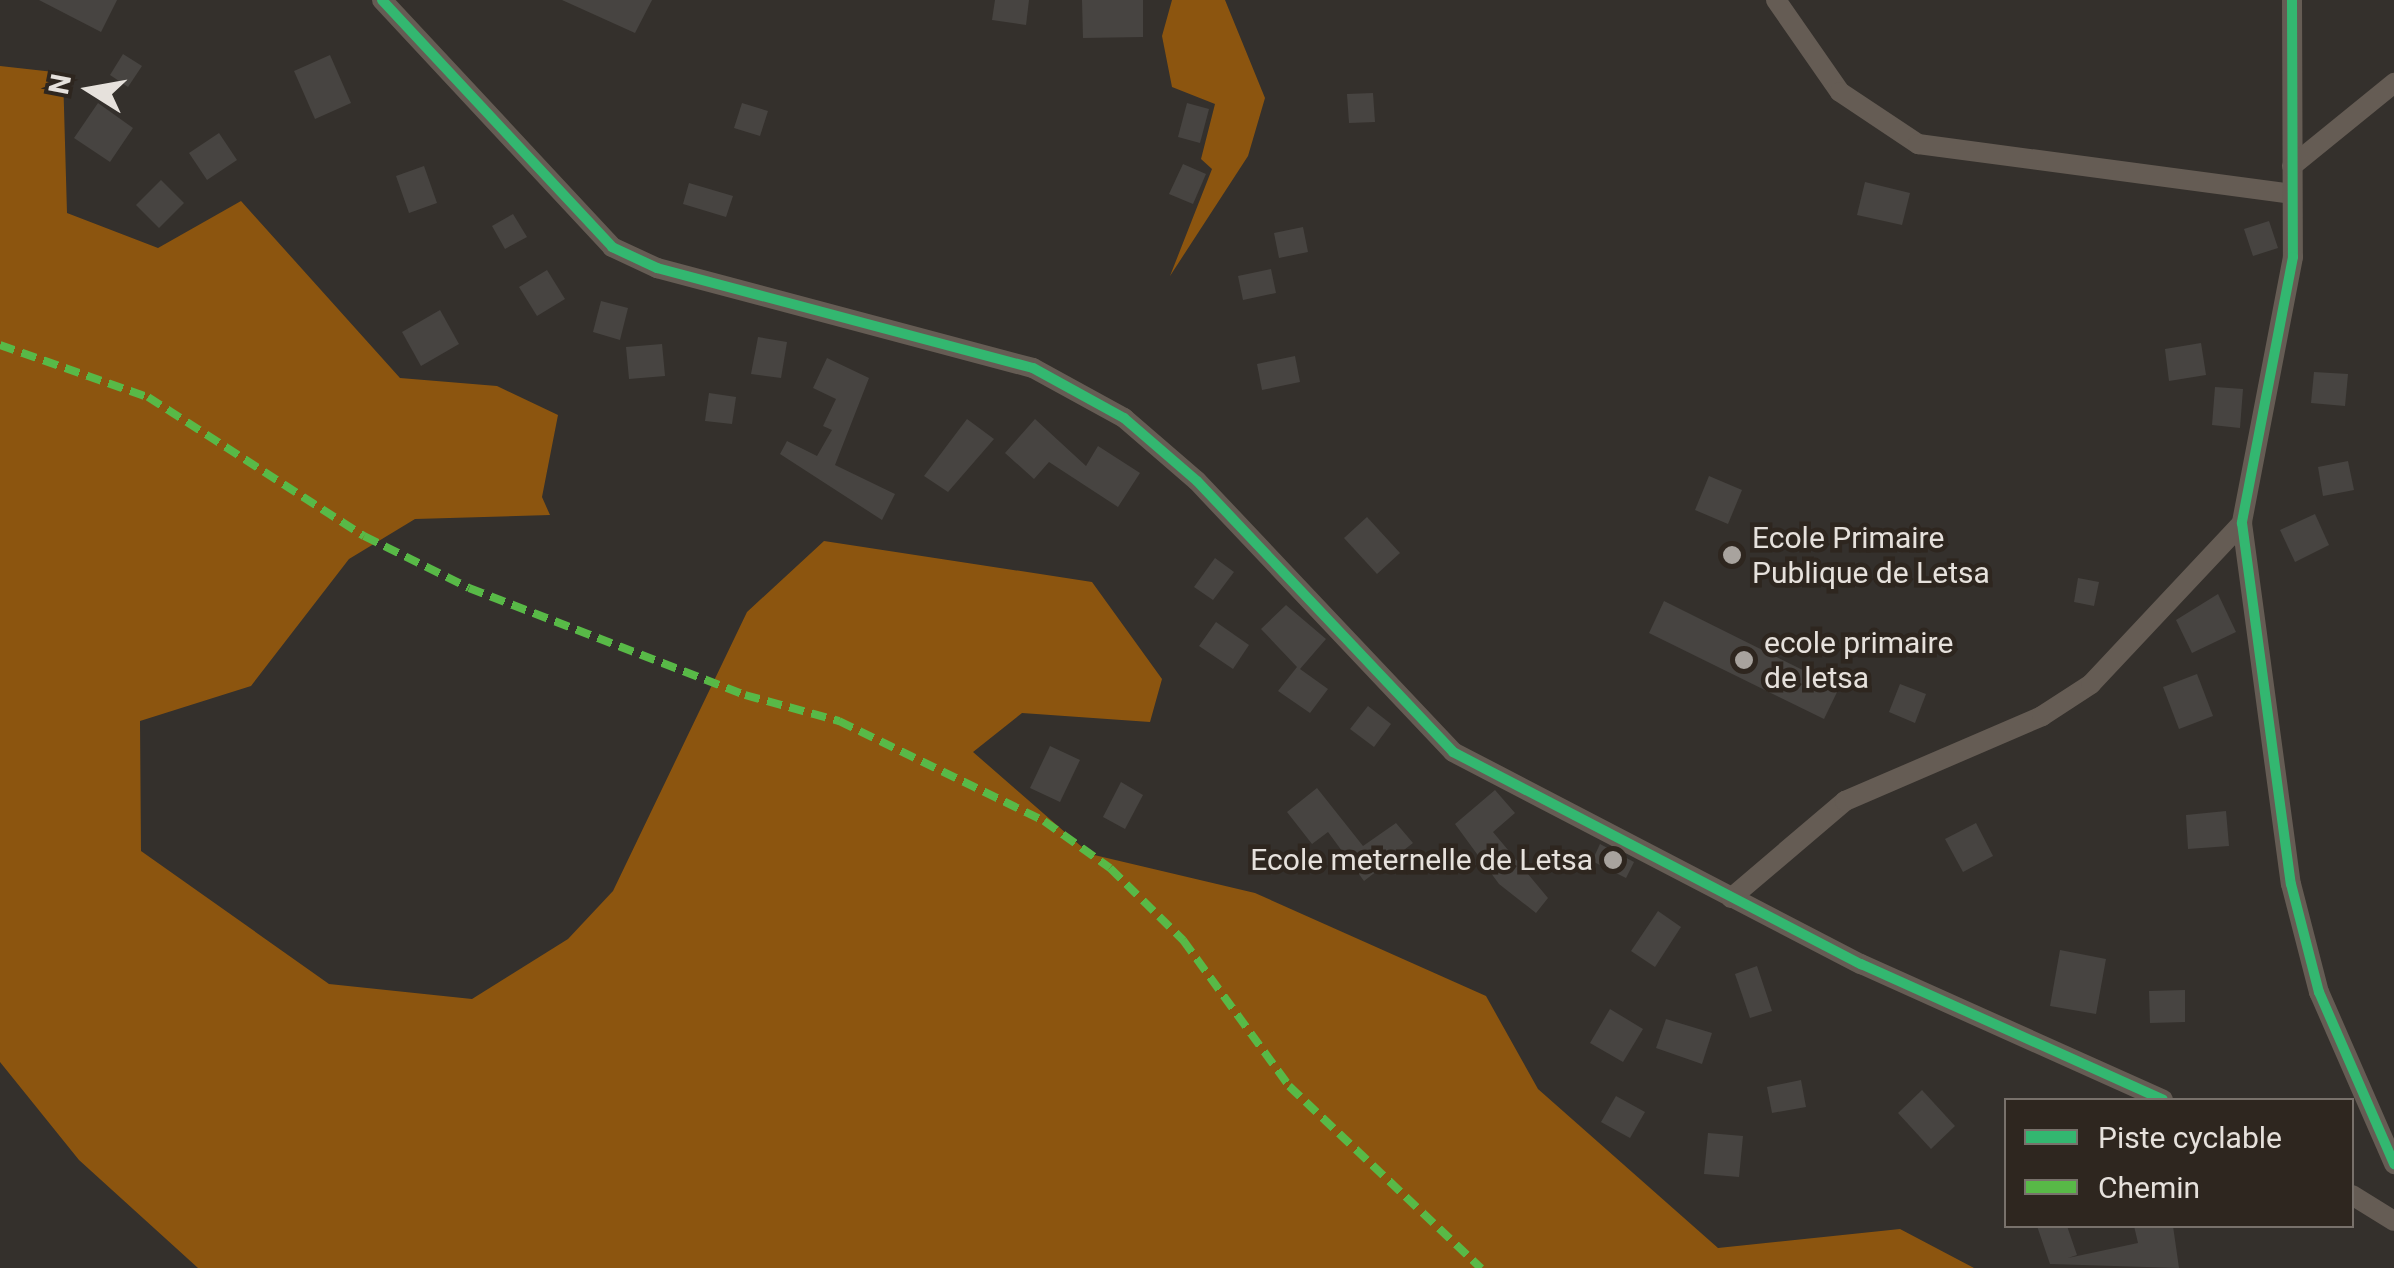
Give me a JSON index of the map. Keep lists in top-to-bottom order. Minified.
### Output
{"places":["Ecole Primaire Publique de Letsa","ecole primaire de letsa","Ecole meternelle de Letsa"],"legend":["Piste cyclable","Chemin"],"north":"left"}
